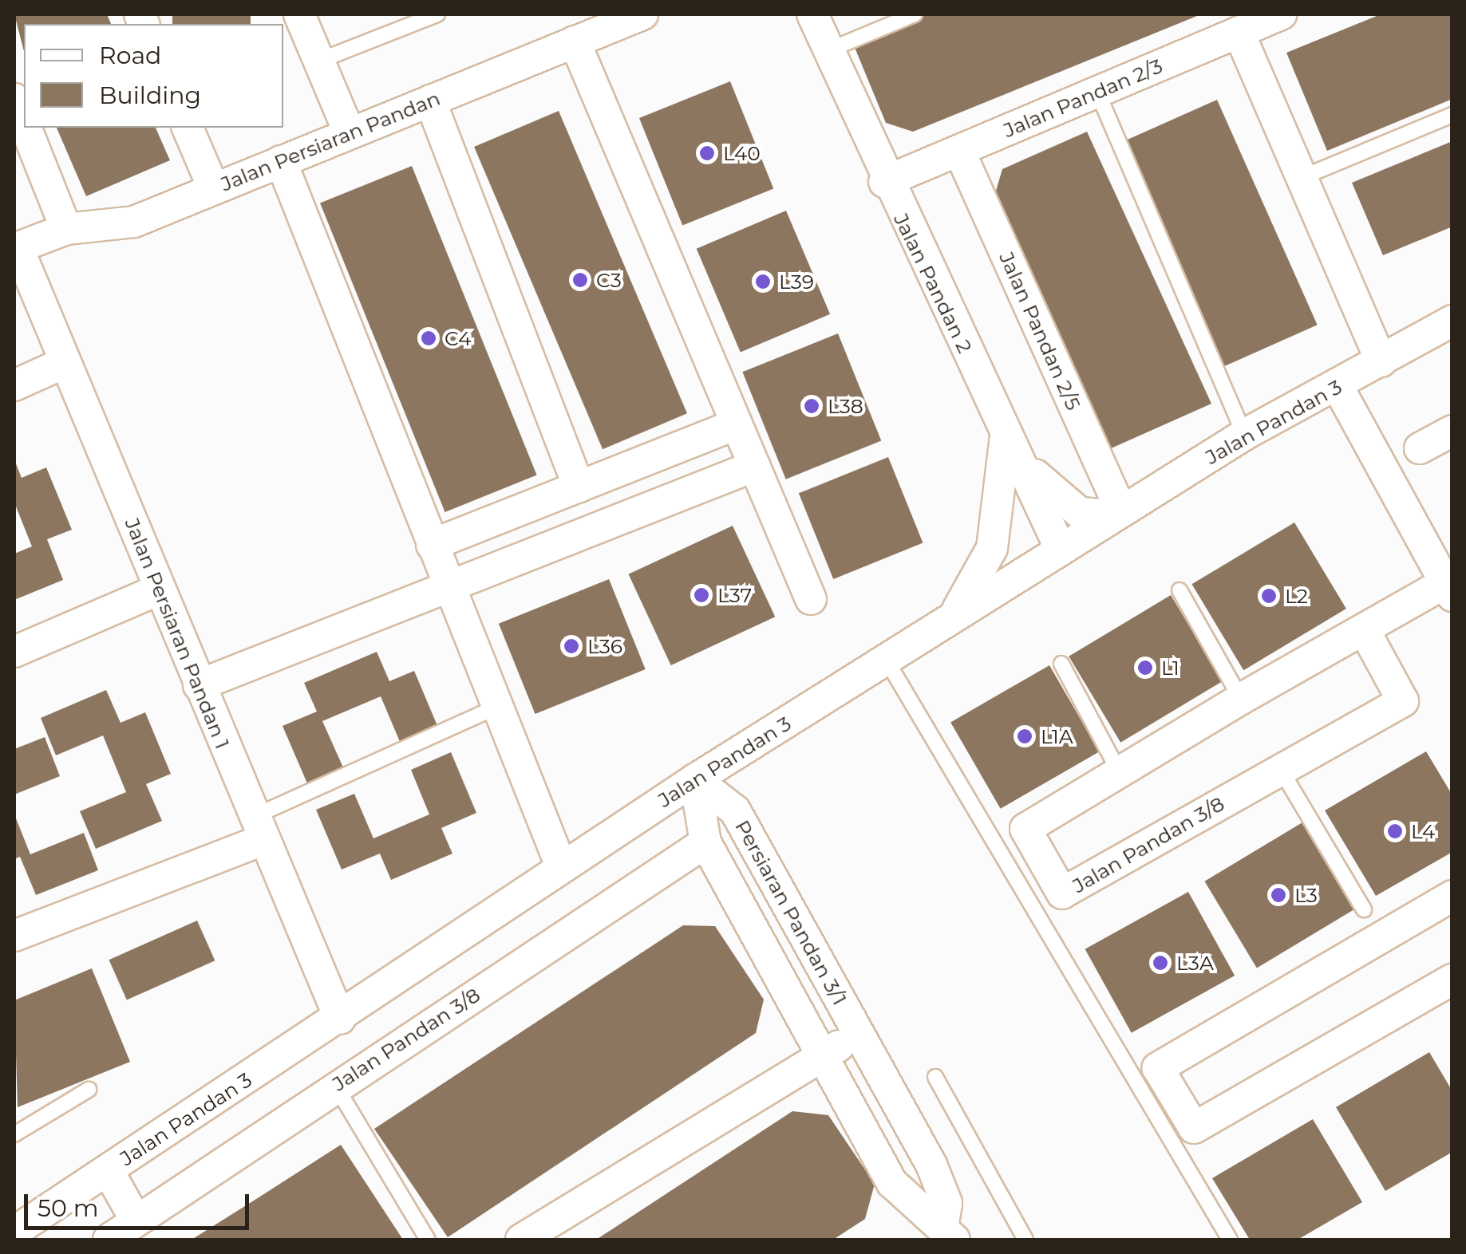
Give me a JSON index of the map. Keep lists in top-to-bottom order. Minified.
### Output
{"streets":{"street":["Jalan Pandan 2/3","Jalan Persiaran Pandan","Jalan Pandan 2","Jalan Pandan 2/5","Jalan Pandan 3","Jalan Persiaran Pandan 1","Jalan Pandan 3/8","Persiaran Pandan 3/1"]},"crossings":[["Jalan Pandan 2/3","Jalan Pandan 2"],["Jalan Pandan 2/3","Jalan Pandan 2/5"],["Jalan Persiaran Pandan","Jalan Persiaran Pandan 1"],["Jalan Pandan 2","Jalan Pandan 3"],["Jalan Pandan 2/5","Jalan Pandan 3"],["Jalan Pandan 3","Jalan Persiaran Pandan 1"],["Jalan Pandan 3","Persiaran Pandan 3/1"],["Jalan Pandan 3/8","Persiaran Pandan 3/1"]],"places":["L40","C3","L39","C4","L38","L37","L2","L36","L1","L1A","L4","L3","L3A"],"legend":["Road","Building"],"scale_bar":"50 m"}
